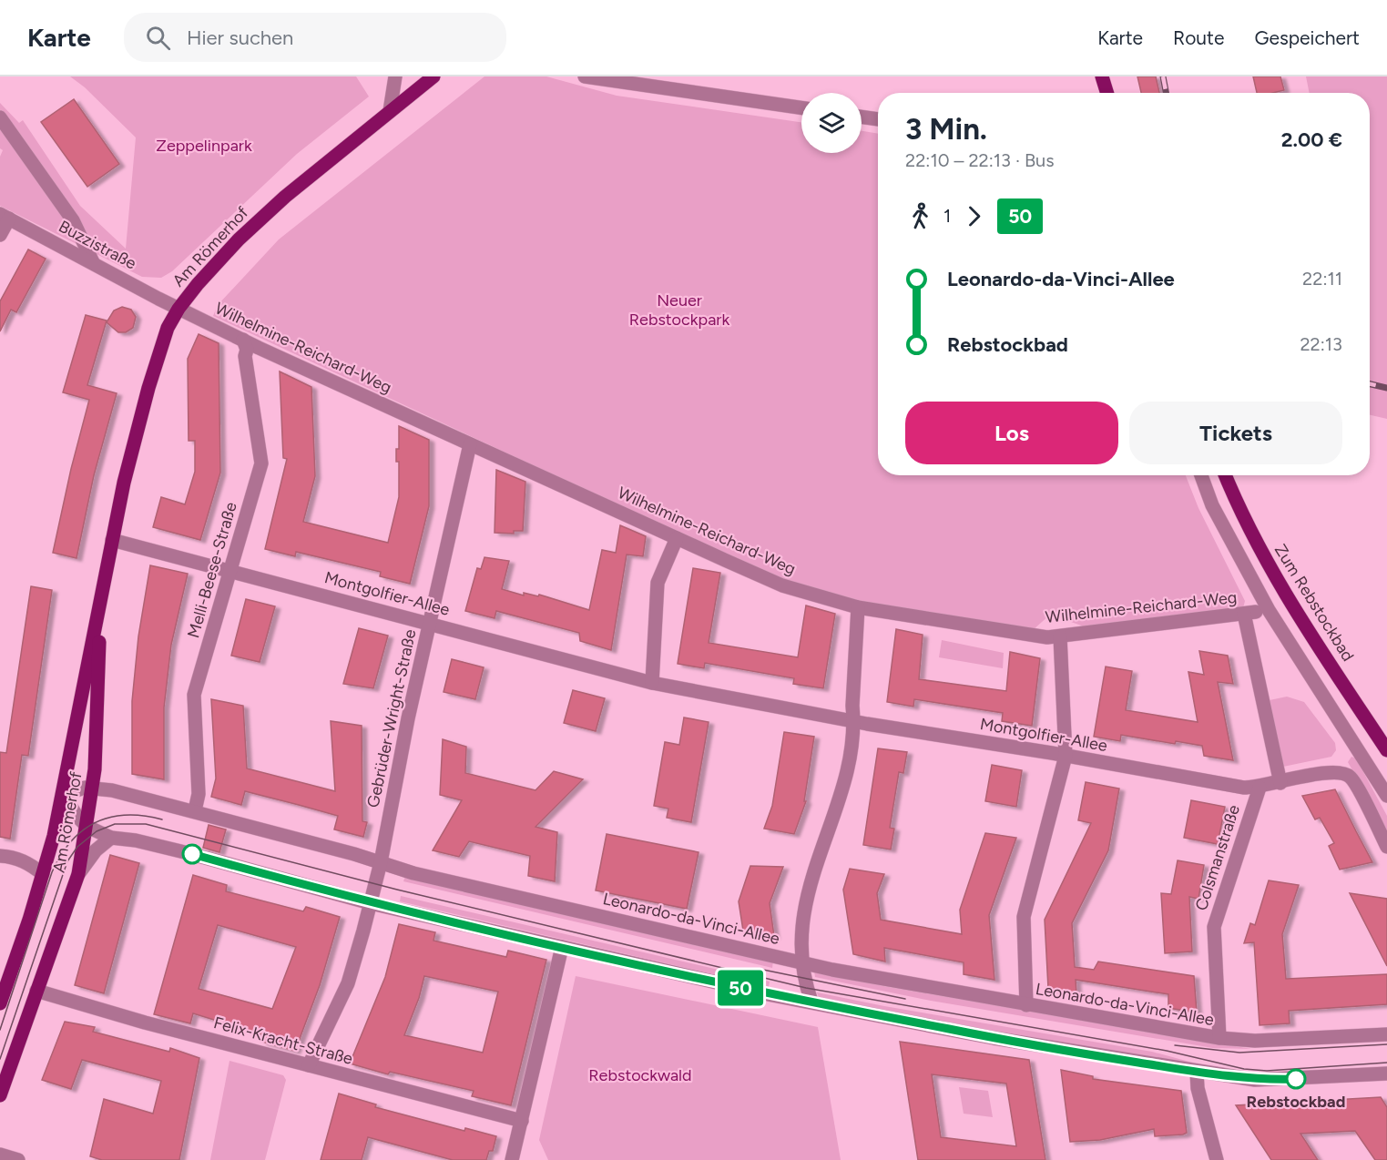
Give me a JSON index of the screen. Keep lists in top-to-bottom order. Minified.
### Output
{"streets":{"main road":["Am Römerhof","Zum Rebstockbad"],"street":["Buzzistraße","Wilhelmine-Reichard-Weg","Melli-Beese-Straße","Montgolfier-Allee","Gebrüder-Wright-Straße","Colsmanstraße","Leonardo-da-Vinci-Allee","Felix-Kracht-Straße"]},"crossings":[["Buzzistraße","Am Römerhof"],["Buzzistraße","Wilhelmine-Reichard-Weg"],["Am Römerhof","Wilhelmine-Reichard-Weg"],["Am Römerhof","Montgolfier-Allee"],["Am Römerhof","Leonardo-da-Vinci-Allee"],["Am Römerhof","Felix-Kracht-Straße"],["Wilhelmine-Reichard-Weg","Melli-Beese-Straße"],["Wilhelmine-Reichard-Weg","Montgolfier-Allee"],["Wilhelmine-Reichard-Weg","Gebrüder-Wright-Straße"],["Melli-Beese-Straße","Montgolfier-Allee"],["Melli-Beese-Straße","Leonardo-da-Vinci-Allee"],["Montgolfier-Allee","Gebrüder-Wright-Straße"],["Montgolfier-Allee","Colsmanstraße"],["Gebrüder-Wright-Straße","Leonardo-da-Vinci-Allee"],["Gebrüder-Wright-Straße","Felix-Kracht-Straße"],["Colsmanstraße","Leonardo-da-Vinci-Allee"]],"parks":["Zeppelinpark","Neuer Rebstockpark","Rebstockwald"],"places":["Rebstockbad"],"lines":["bus line 50"],"page":{"header":"Karte","search":"Hier suchen","nav":["Karte","Route","Gespeichert"],"on_map":"50","heading":["3 Min.","22:10 – 22:13 · Bus","2.00 €"],"legs":["1","50"],"list":[{"name":"Leonardo-da-Vinci-Allee","value":"22:11"},{"name":"Rebstockbad","value":"22:13"}],"buttons":["Los","Tickets"]}}
